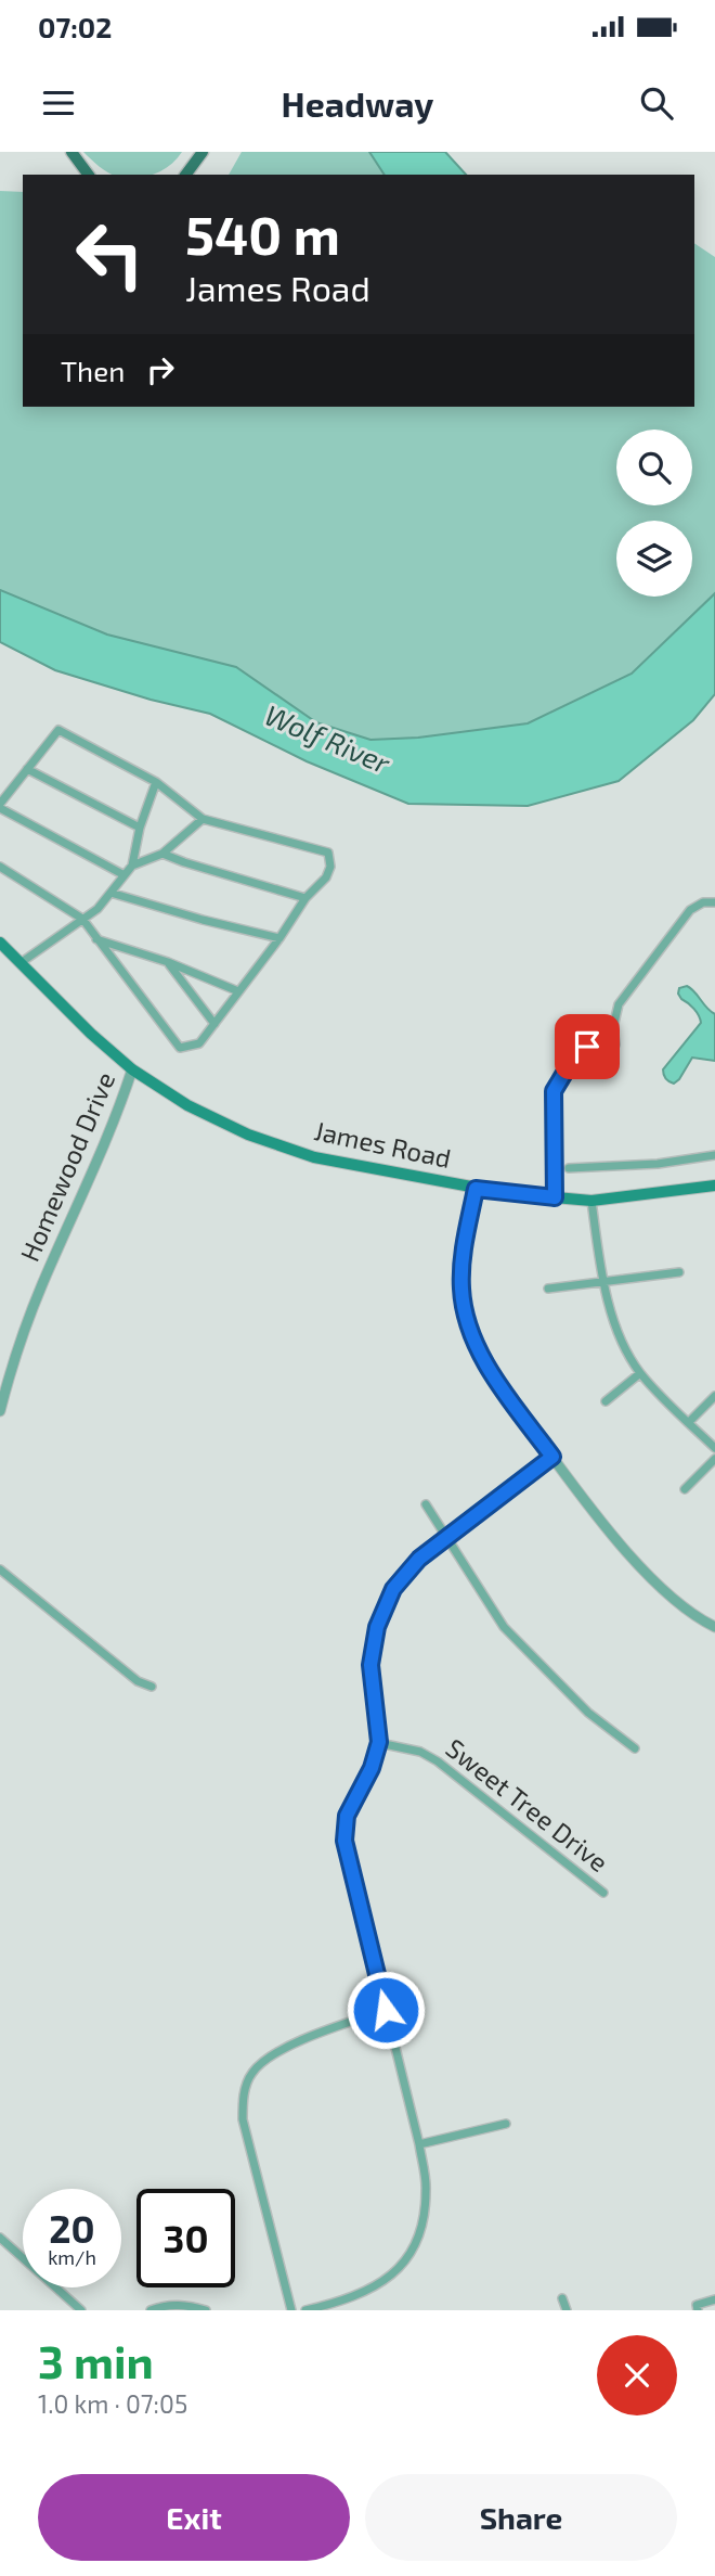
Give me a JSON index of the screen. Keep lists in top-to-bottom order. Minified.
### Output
{"streets":{"main road":["James Road"],"street":["Homewood Drive","Sweet Tree Drive"]},"crossings":[["James Road","Homewood Drive"]],"water":["Wolf River"],"page":{"status":"07:02","header":"Headway","turn":["540 m","James Road"],"then":"Then","speed":"20 km/h","limit":"30","heading":["3 min","1.0 km · 07:05"],"buttons":["Exit","Share"]}}
